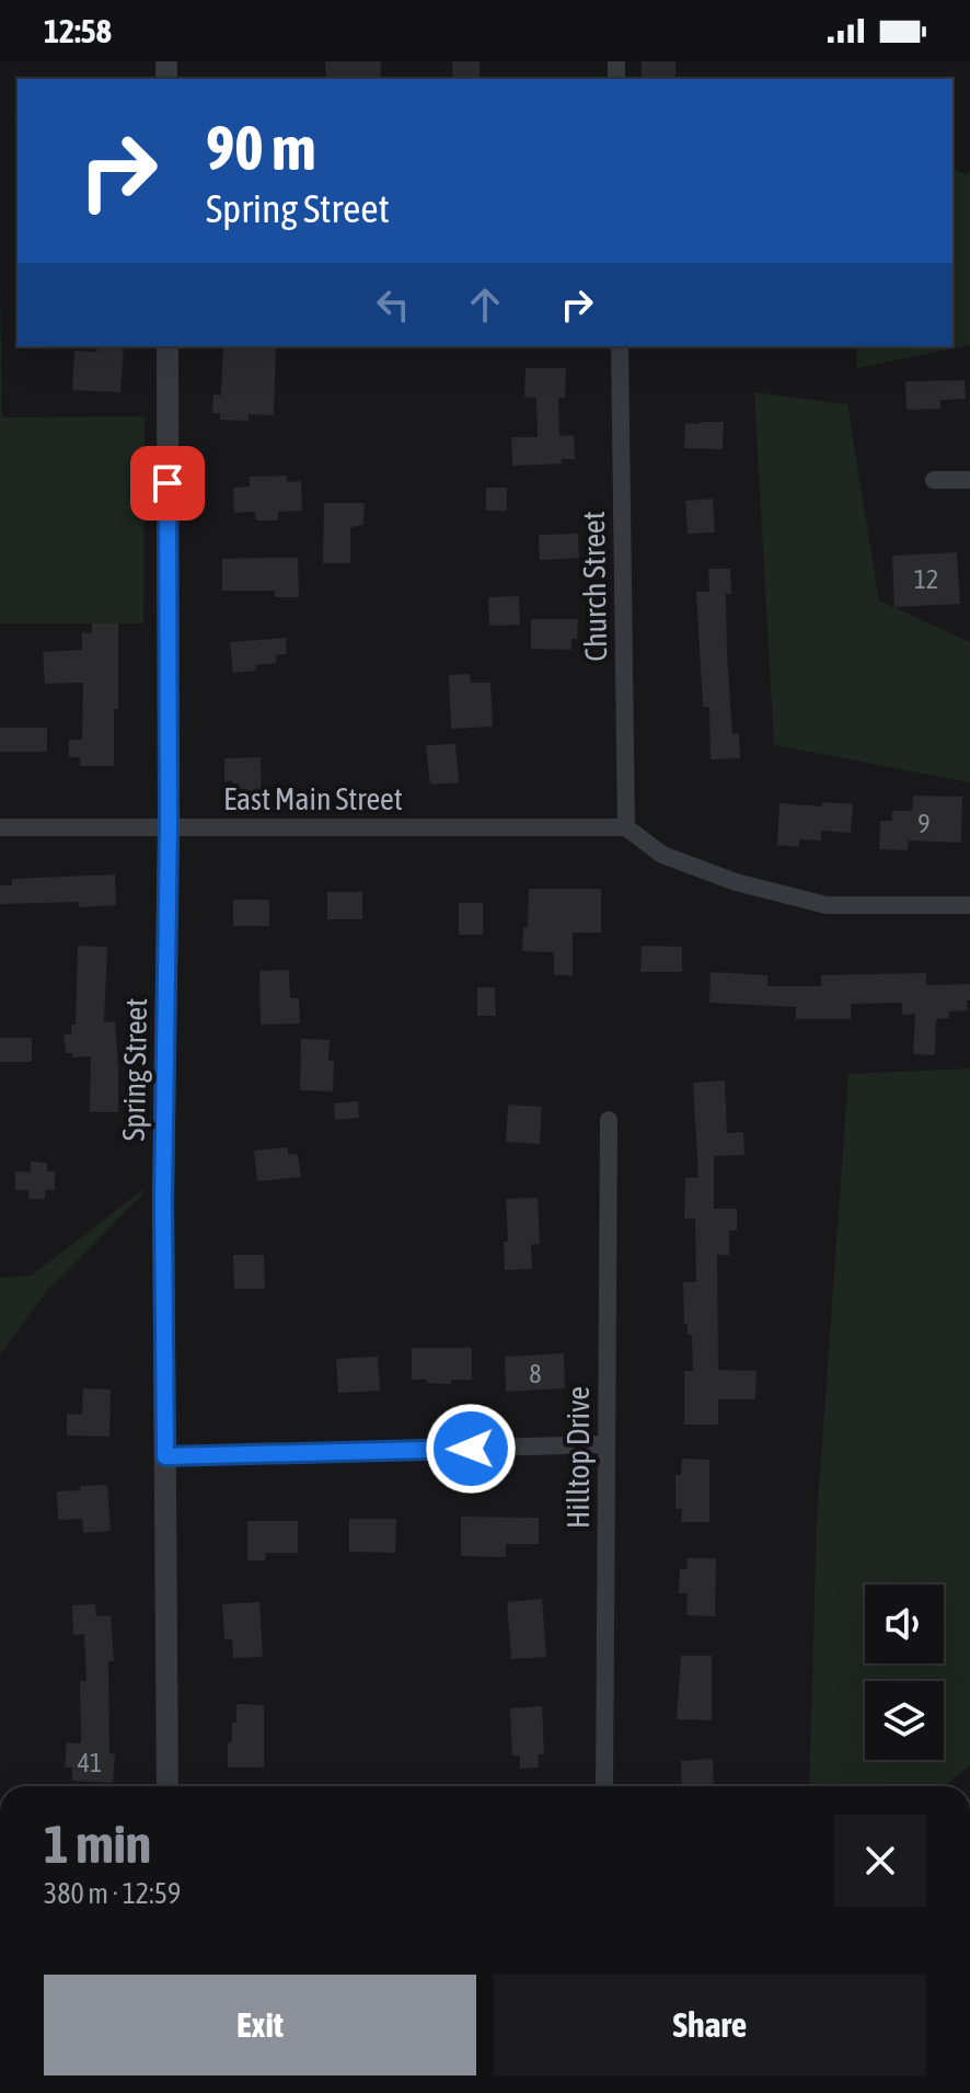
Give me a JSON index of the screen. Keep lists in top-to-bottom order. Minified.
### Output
{"streets":{"street":["Church Street","East Main Street","Spring Street","Hilltop Drive"]},"crossings":[["Church Street","East Main Street"],["East Main Street","Spring Street"]],"house_numbers":["12","9","8","41"],"page":{"status":"12:58","turn":["90 m","Spring Street"],"heading":["1 min","380 m · 12:59"],"buttons":["Exit","Share"]}}
